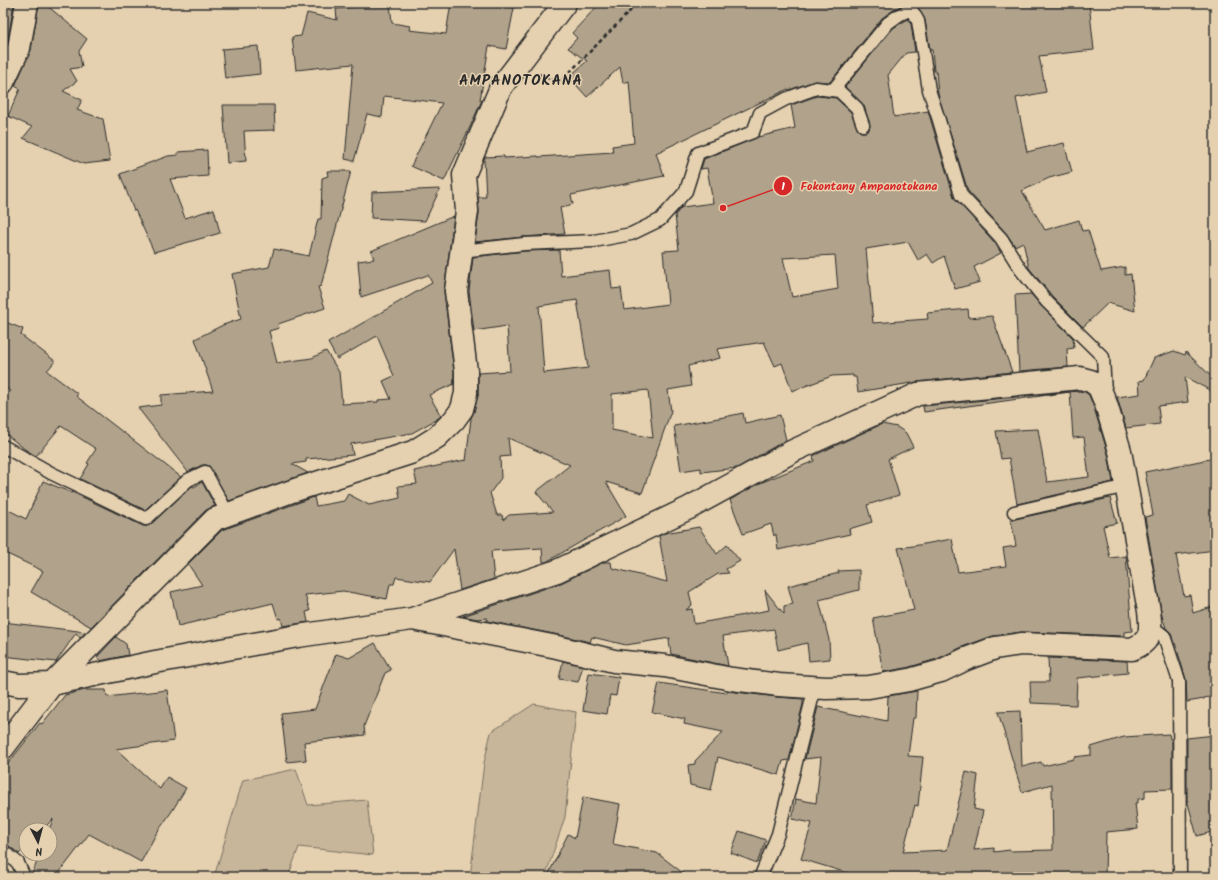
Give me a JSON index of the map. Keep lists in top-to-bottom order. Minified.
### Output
{"districts":["AMPANOTOKANA"],"places":["Fokontany Ampanotokana"],"north":"bottom"}
